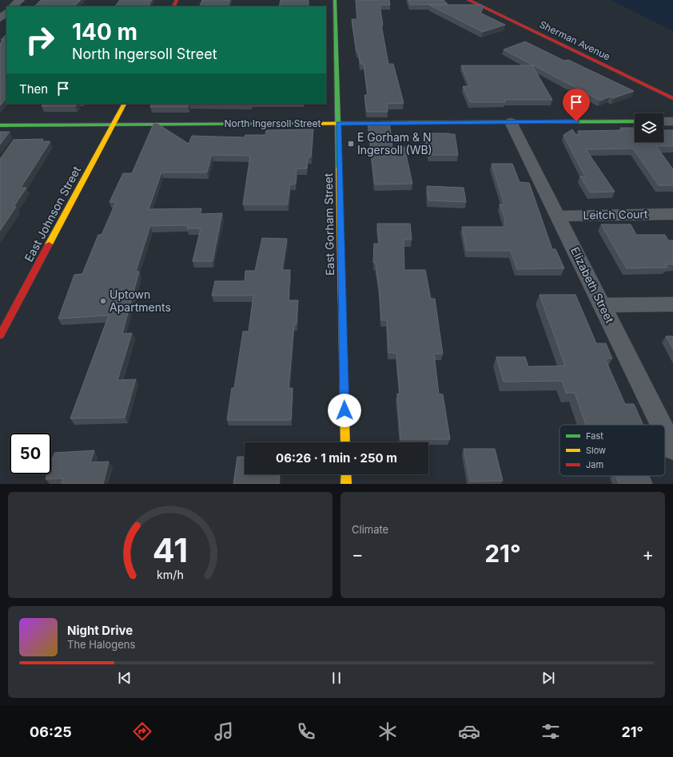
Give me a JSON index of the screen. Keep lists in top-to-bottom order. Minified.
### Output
{"streets":{"main road":["Sherman Avenue","North Ingersoll Street","East Johnson Street","East Gorham Street"],"street":["Leitch Court","Elizabeth Street"]},"crossings":[["North Ingersoll Street","East Johnson Street"],["North Ingersoll Street","East Gorham Street"],["North Ingersoll Street","Elizabeth Street"],["Leitch Court","Elizabeth Street"]],"places":{"transit":["E Gorham & N Ingersoll (WB)"],"other":["Uptown Apartments"]},"legend":["Fast","Slow","Jam"],"page":{"turn":["140 m","North Ingersoll Street"],"then":"Then","limit":"50","trip":"06:26 · 1 min · 250 m","tile":"Climate","heat":["−","21°","+"],"song":["Night Drive","The Halogens"],"tabs":["06:25","21°"],"gauge":["41","km/h"]}}
